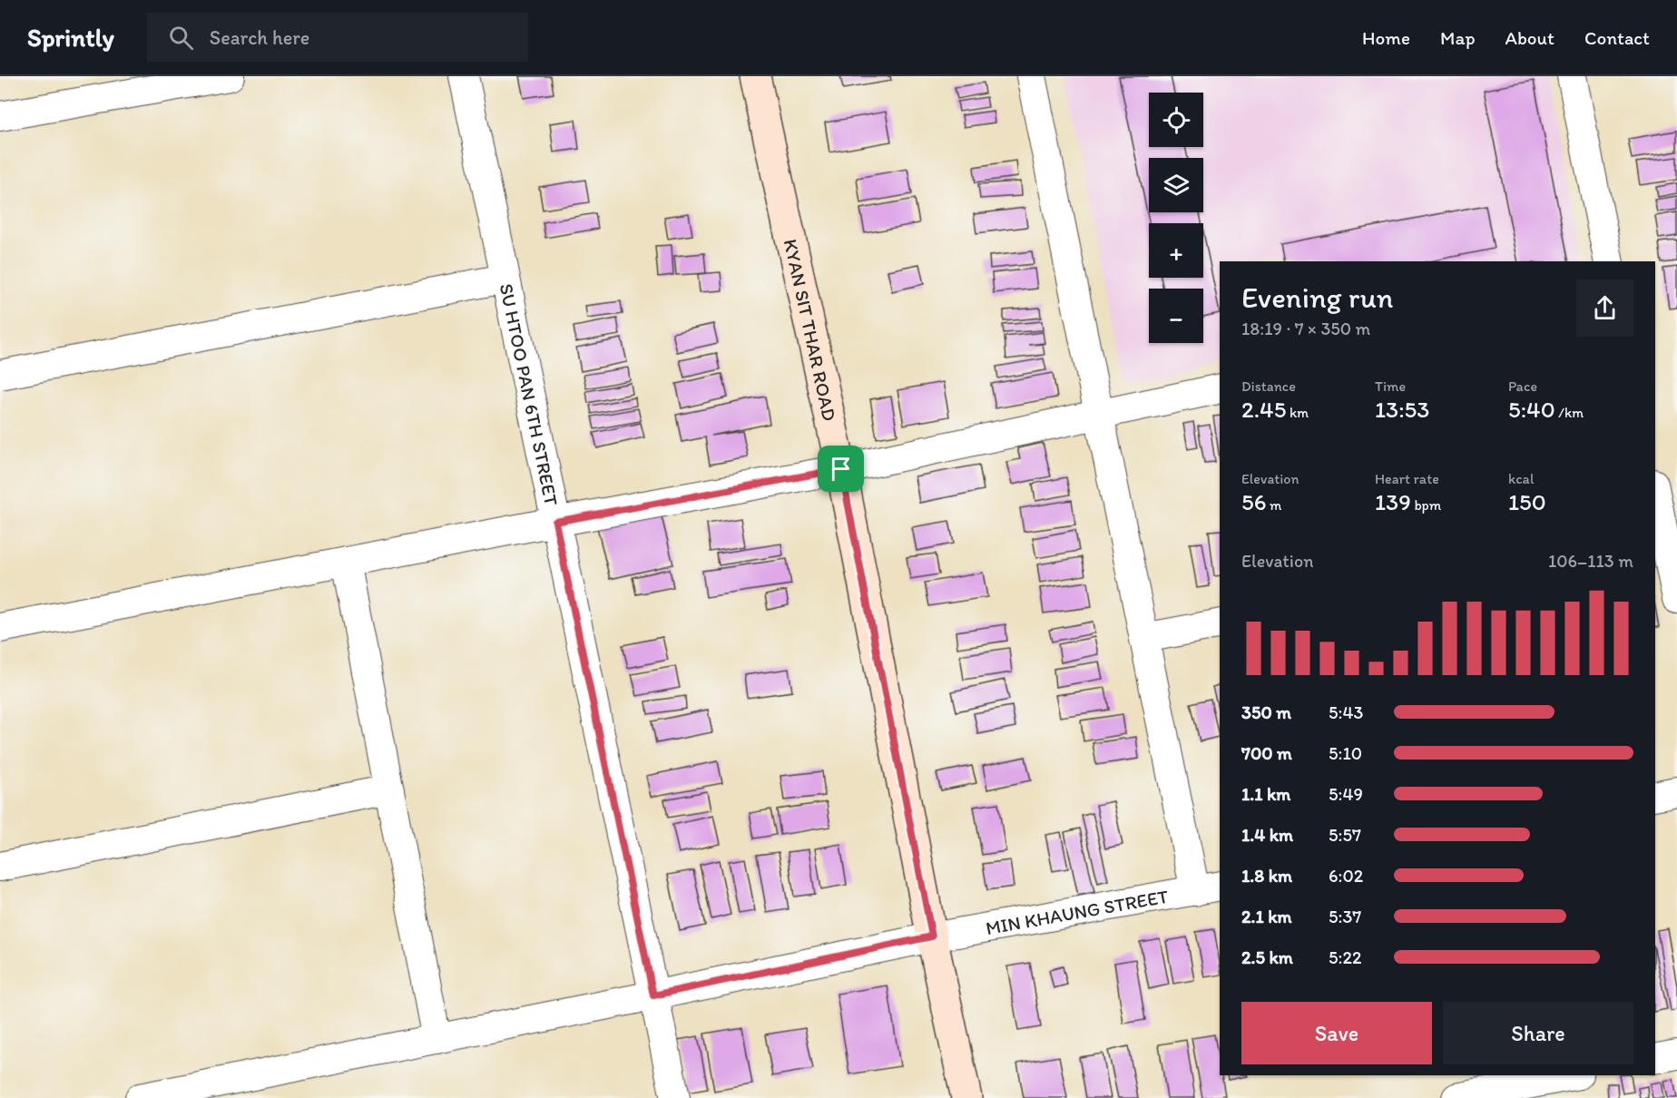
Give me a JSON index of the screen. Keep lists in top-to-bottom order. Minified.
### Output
{"streets":{"street":["KYAN SIT THAR ROAD","SU HTOO PAN 6TH STREET","MIN KHAUNG STREET"]},"crossings":[["KYAN SIT THAR ROAD","MIN KHAUNG STREET"],["SU HTOO PAN 6TH STREET","MIN KHAUNG STREET"]],"page":{"header":"Sprintly","search":"Search here","nav":["Home","Map","About","Contact"],"map_buttons":["+","−"],"heading":["Evening run","18:19 · 7 × 350 m"],"stats":[["Distance","2.45 km"],["Time","13:53"],["Pace","5:40 /km"],["Elevation","56 m"],["Heart rate","139 bpm"],["kcal","150"]],"chart":["Elevation","106–113 m"],"list":[{"name":"350 m","note":"5:43"},{"name":"700 m","note":"5:10"},{"name":"1.1 km","note":"5:49"},{"name":"1.4 km","note":"5:57"},{"name":"1.8 km","note":"6:02"},{"name":"2.1 km","note":"5:37"},{"name":"2.5 km","note":"5:22"}],"buttons":["Save","Share"]}}
